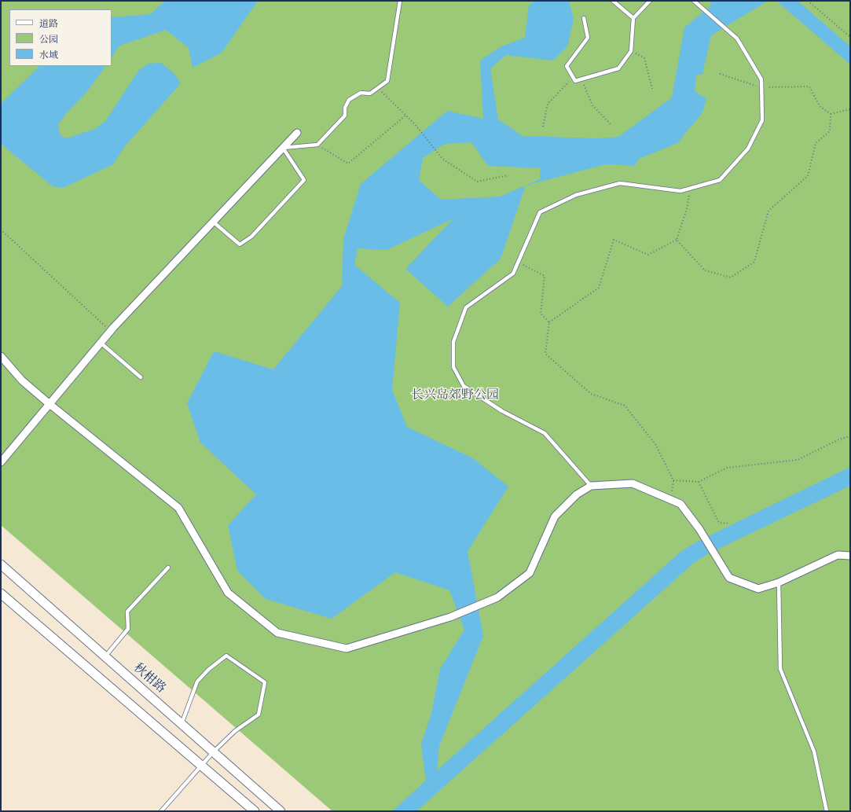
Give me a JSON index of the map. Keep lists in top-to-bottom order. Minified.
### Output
{"streets":{"street":["秋柑路"]},"parks":["长兴岛郊野公园"],"legend":["道路","公园","水域"]}
